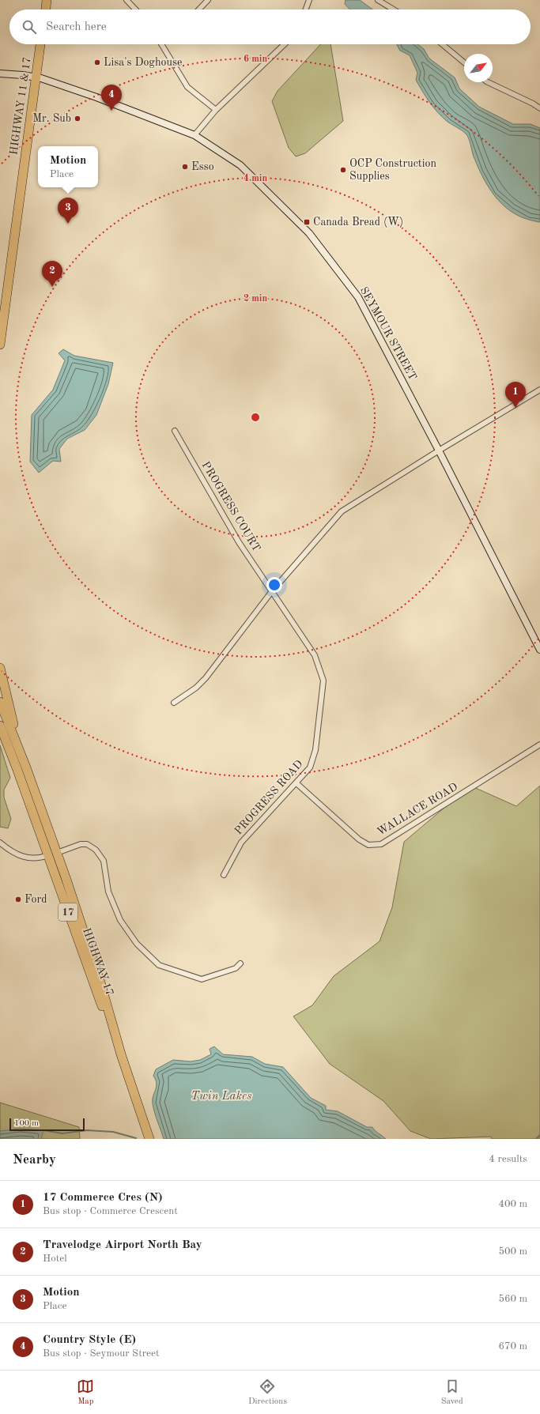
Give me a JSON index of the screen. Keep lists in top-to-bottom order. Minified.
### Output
{"streets":{"highway":["HIGHWAY 11 & 17","17","HIGHWAY 17"],"street":["SEYMOUR STREET","PROGRESS COURT","PROGRESS ROAD","WALLACE ROAD"]},"crossings":[["HIGHWAY 11 & 17","SEYMOUR STREET"],["PROGRESS COURT","PROGRESS ROAD"],["PROGRESS ROAD","WALLACE ROAD"]],"water":["Twin Lakes"],"places":{"other":["Lisa's Doghouse","Mr. Sub","Esso","OCP Construction Supplies","Ford"],"transit":["Canada Bread (W)"]},"scale_bar":"100 m","north":"top right","page":{"search":"Search here","pins":["4","3","2","1"],"popup":["Motion","Place"],"scale":"100 m","heading":["Nearby","4 results"],"list":[{"mark":"1","name":"17 Commerce Cres (N)","note":"Bus stop · Commerce Crescent","value":"400 m"},{"mark":"2","name":"Travelodge Airport North Bay","note":"Hotel","value":"500 m"},{"mark":"3","name":"Motion","note":"Place","value":"560 m"},{"mark":"4","name":"Country Style (E)","note":"Bus stop · Seymour Street","value":"670 m"}],"nav":["Map","Directions","Saved"]},"rings":["6 min","4 min","2 min"]}
